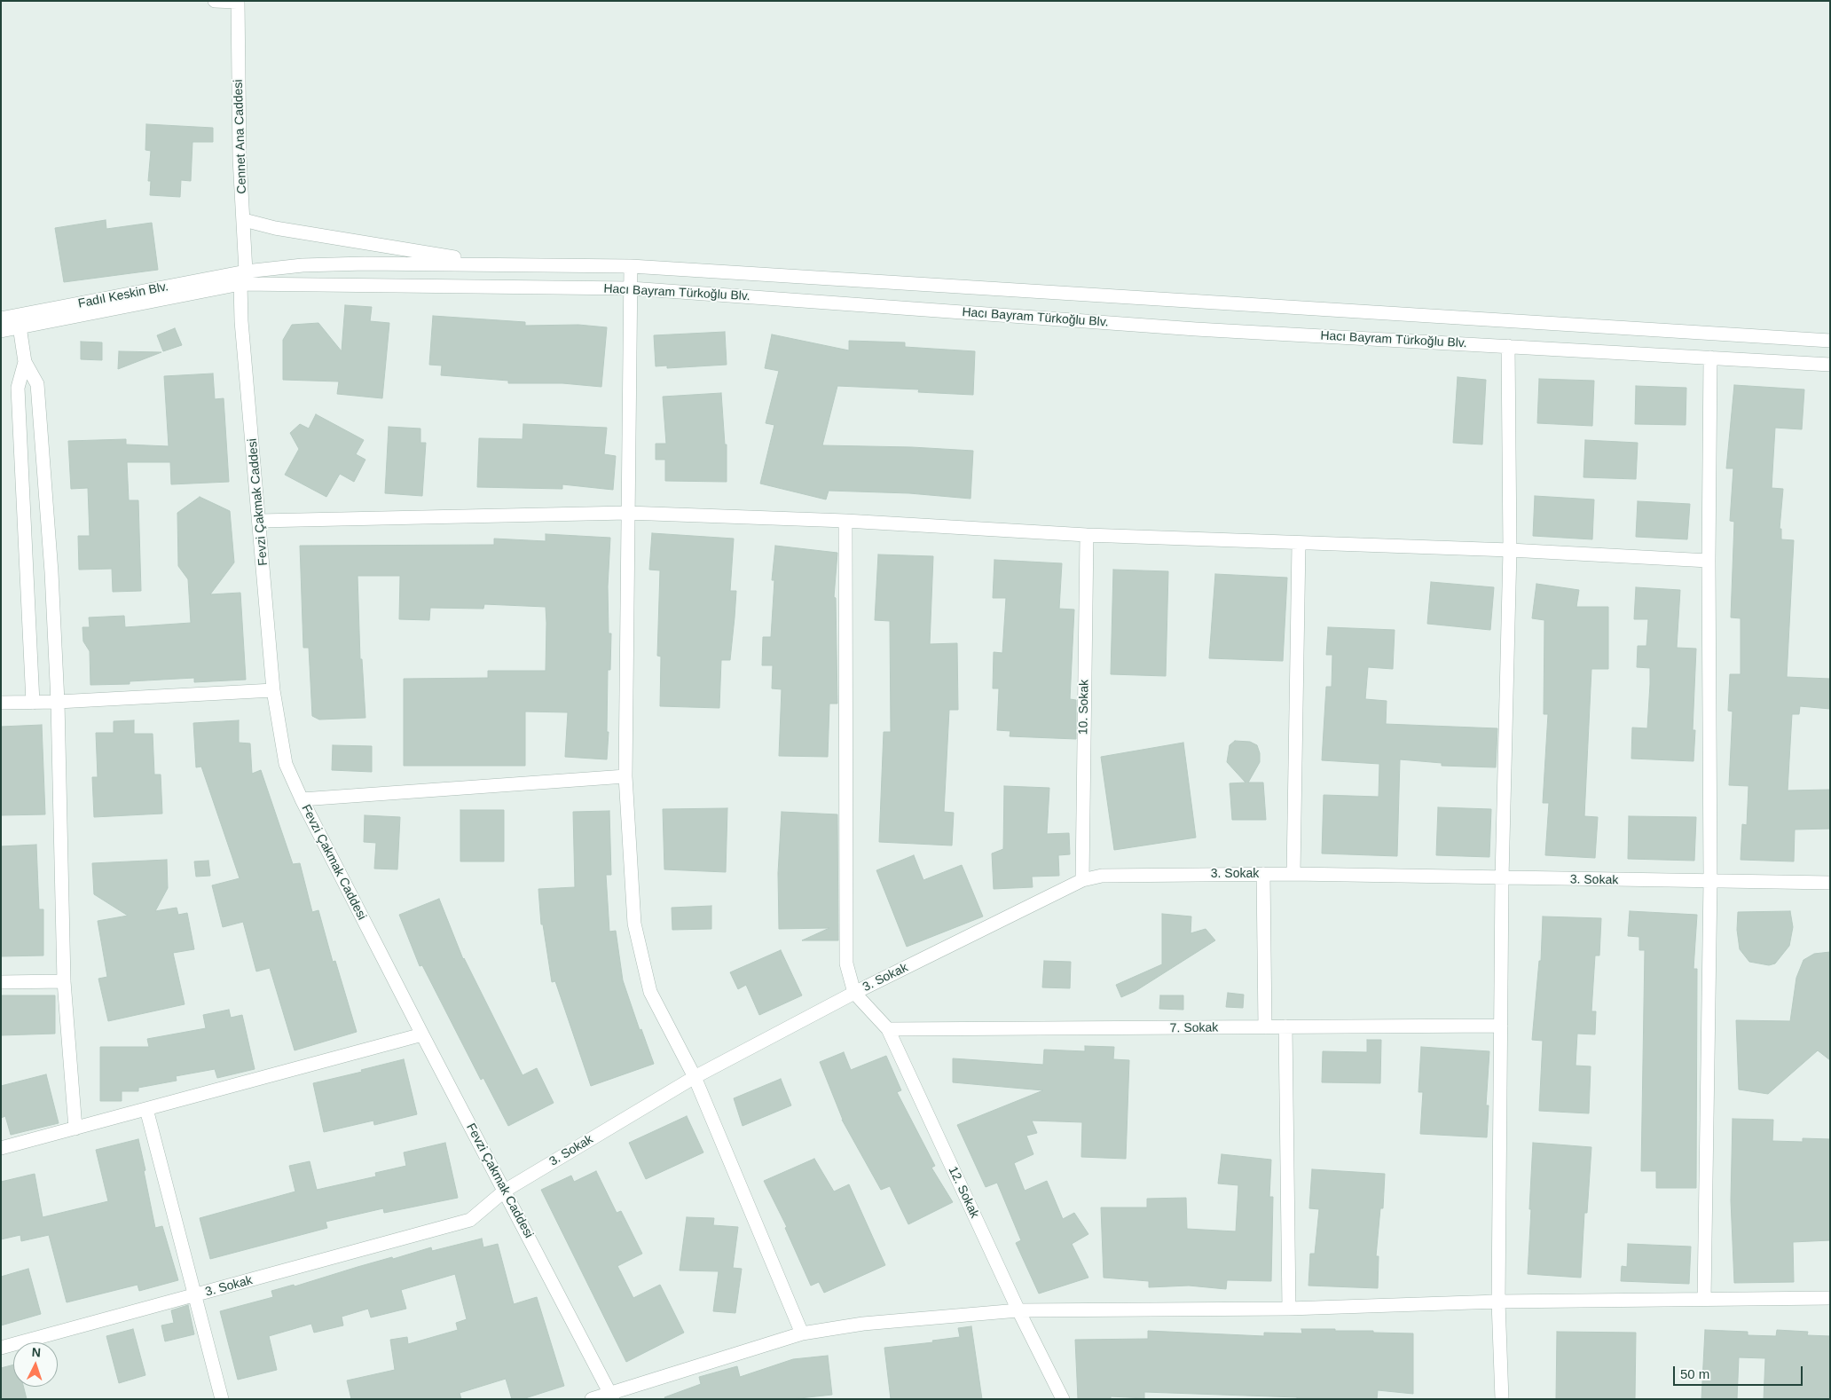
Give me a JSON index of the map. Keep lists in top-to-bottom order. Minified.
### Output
{"streets":{"street":["Cennet Ana Caddesi","Hacı Bayram Türkoğlu Blv.","Fadıl Keskin Blv.","Fevzi Çakmak Caddesi","10. Sokak","3. Sokak","7. Sokak","12. Sokak"]},"crossings":[["Cennet Ana Caddesi","Hacı Bayram Türkoğlu Blv."],["Cennet Ana Caddesi","Fadıl Keskin Blv."],["Cennet Ana Caddesi","Fevzi Çakmak Caddesi"],["Hacı Bayram Türkoğlu Blv.","Fadıl Keskin Blv."],["Hacı Bayram Türkoğlu Blv.","Fevzi Çakmak Caddesi"],["Fadıl Keskin Blv.","Fevzi Çakmak Caddesi"],["Fevzi Çakmak Caddesi","3. Sokak"],["10. Sokak","3. Sokak"],["3. Sokak","12. Sokak"],["7. Sokak","12. Sokak"]],"scale_bar":"50 m","north":"top"}
